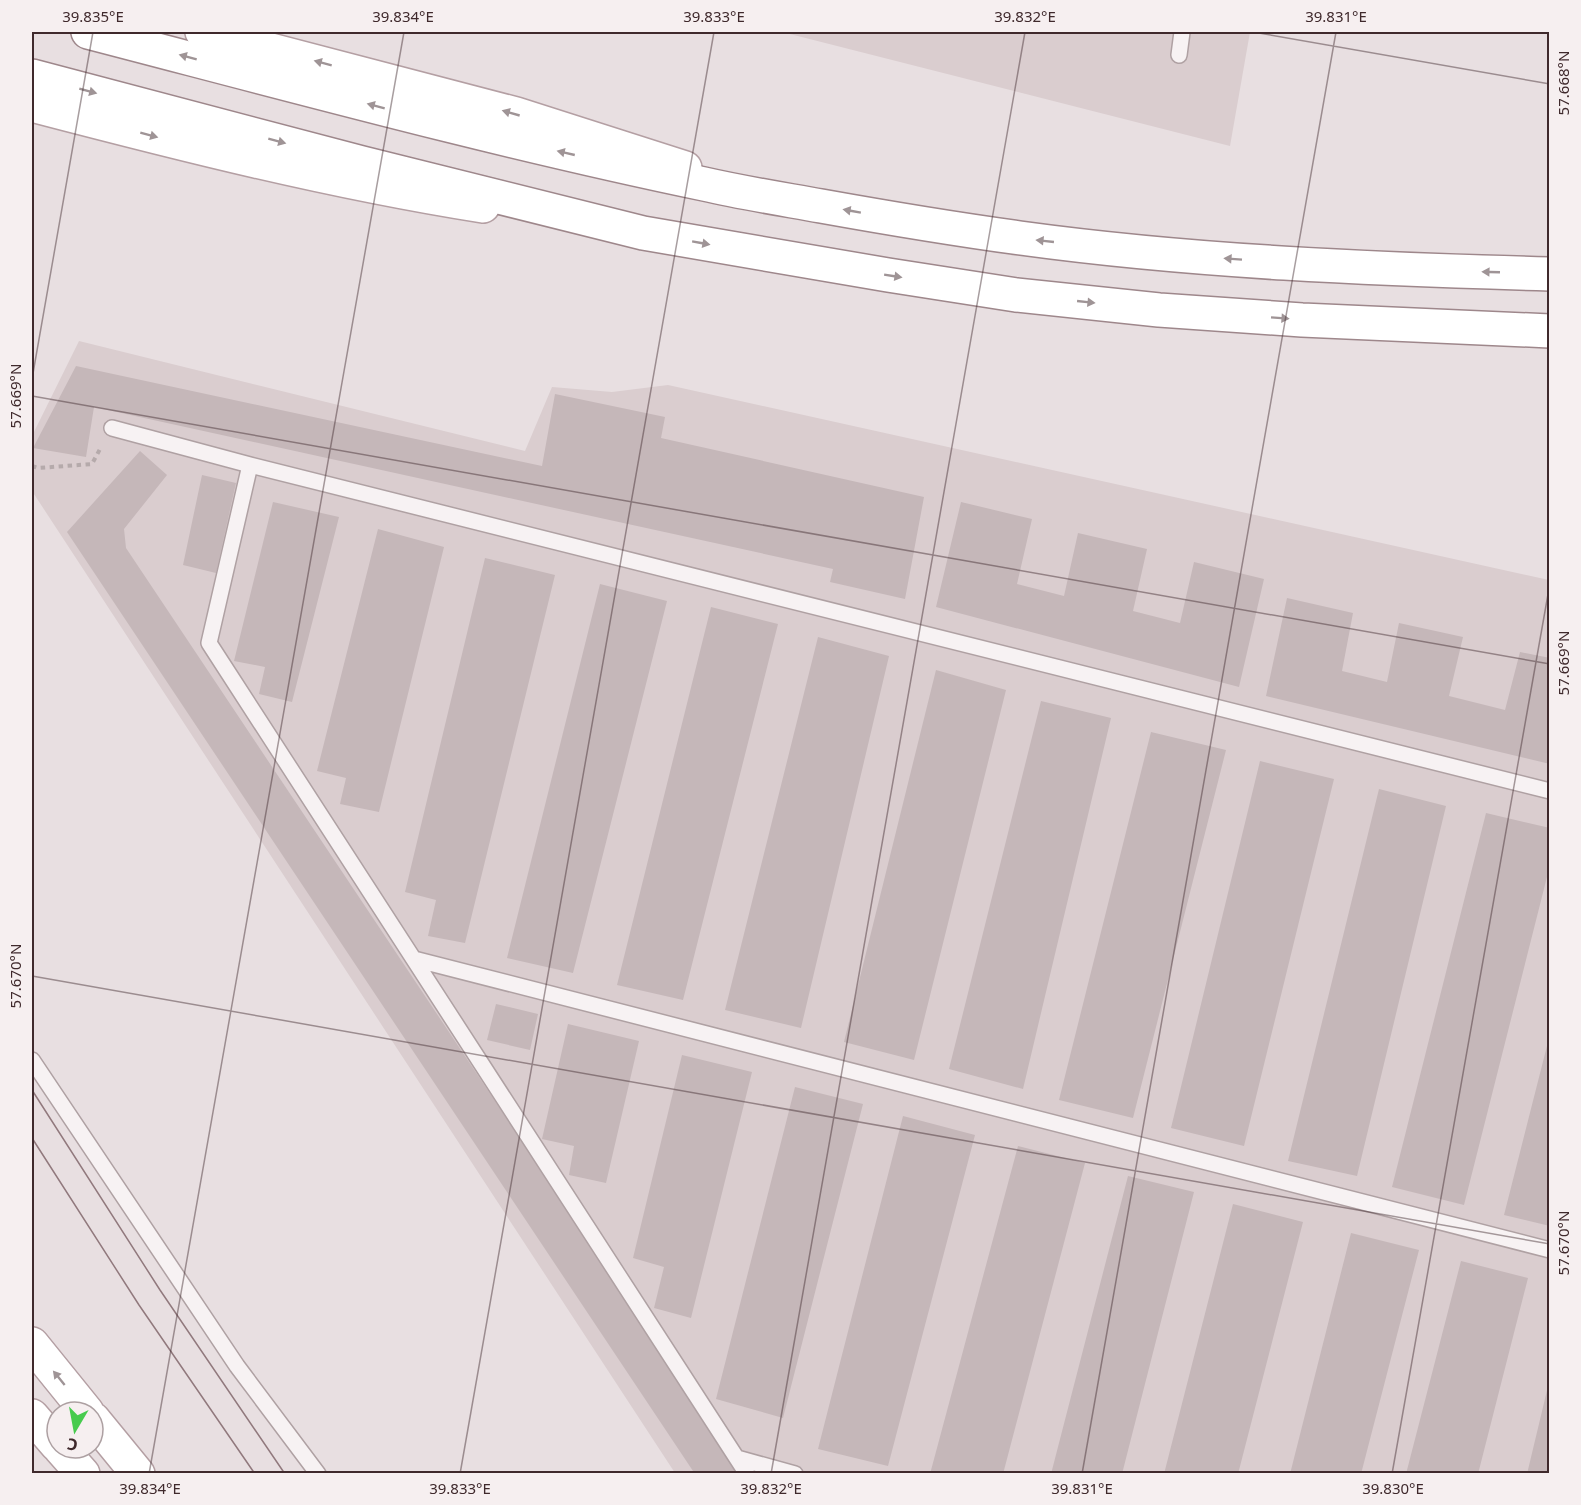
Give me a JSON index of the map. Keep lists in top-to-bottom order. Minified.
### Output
{"north":"bottom","coordinates":["39.835°E","39.834°E","39.833°E","39.832°E","39.831°E","57.668°N","57.669°N","57.670°N","39.830°E"]}
